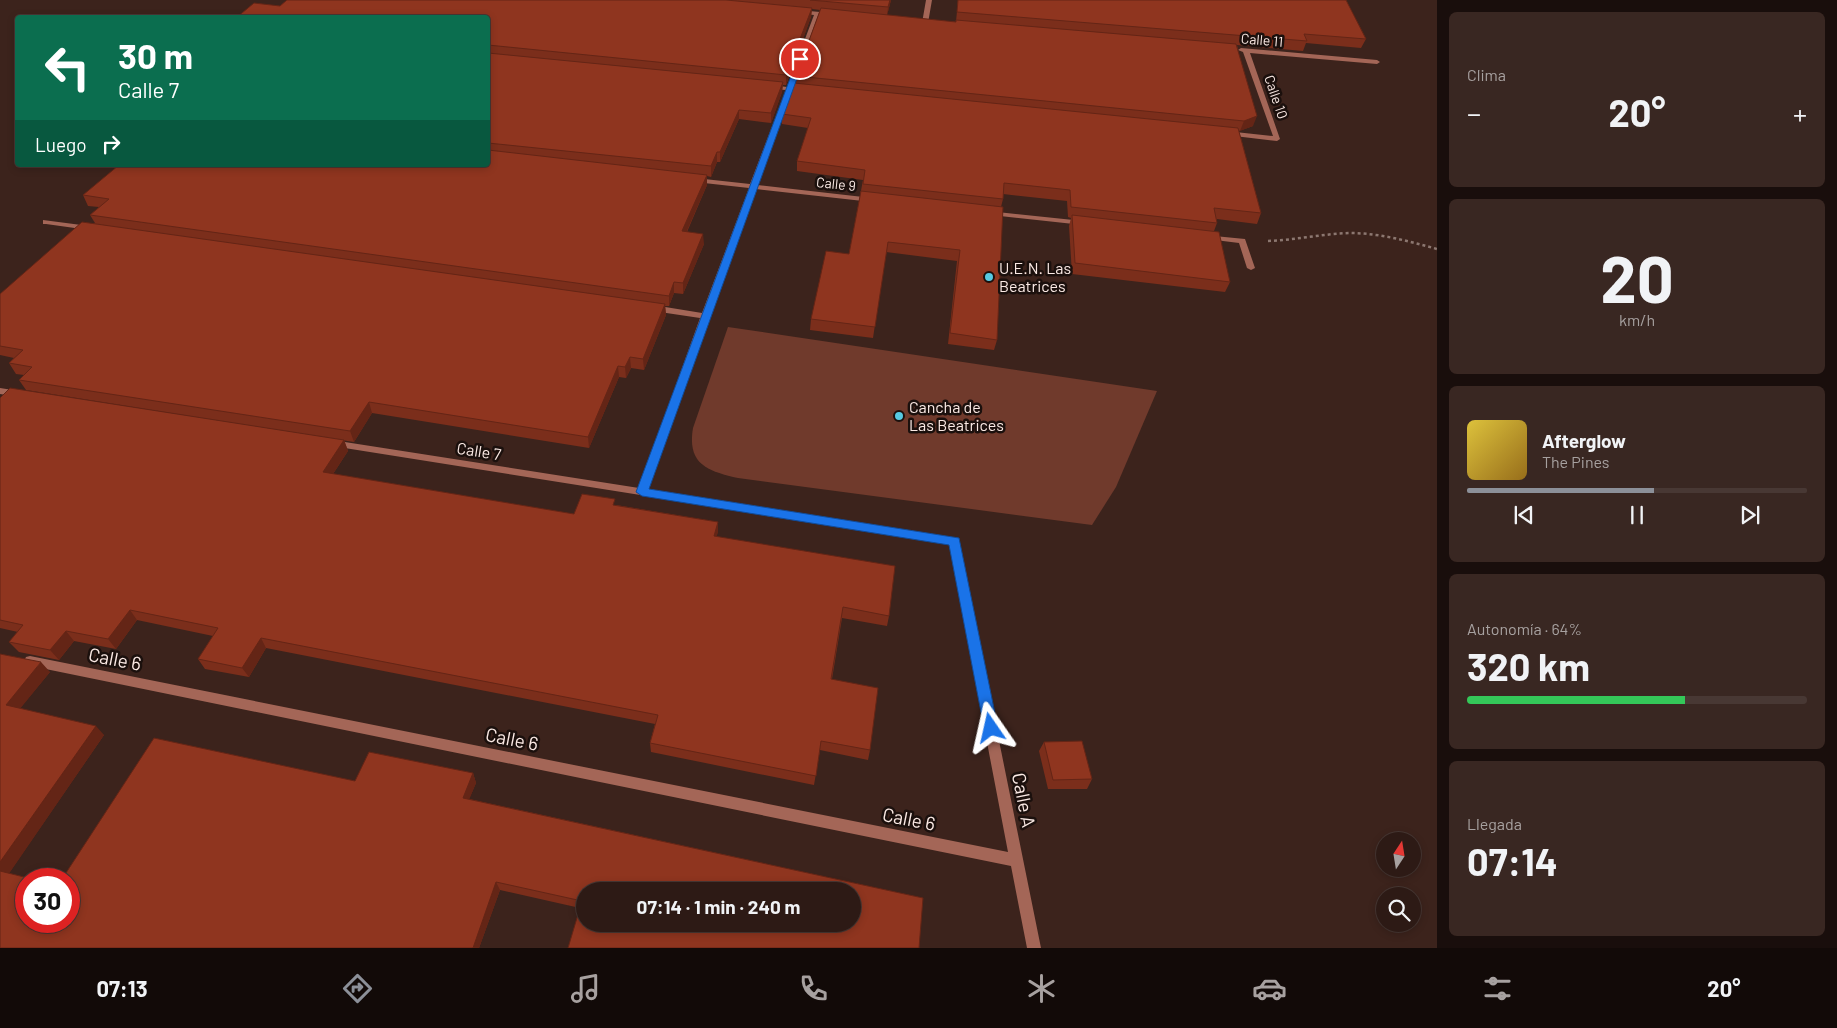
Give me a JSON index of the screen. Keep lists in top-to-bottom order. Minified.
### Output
{"streets":{"street":["Calle 11","Calle 10","Calle 9","Calle 7","Calle 6","Calle A"]},"crossings":[["Calle 11","Calle 10"],["Calle 7","Calle A"],["Calle 6","Calle A"]],"places":["U.E.N. Las Beatrices","Cancha de Las Beatrices"],"north":"top","page":{"tile":["Clima",["20","km/h"],["Autonomía · 64%","320 km"],["Llegada","07:14"]],"turn":["30 m","Calle 7"],"heat":["−","20°","+"],"then":"Luego","song":["Afterglow","The Pines"],"limit":"30","trip":"07:14 · 1 min · 240 m","tabs":["07:13","20°"]}}
